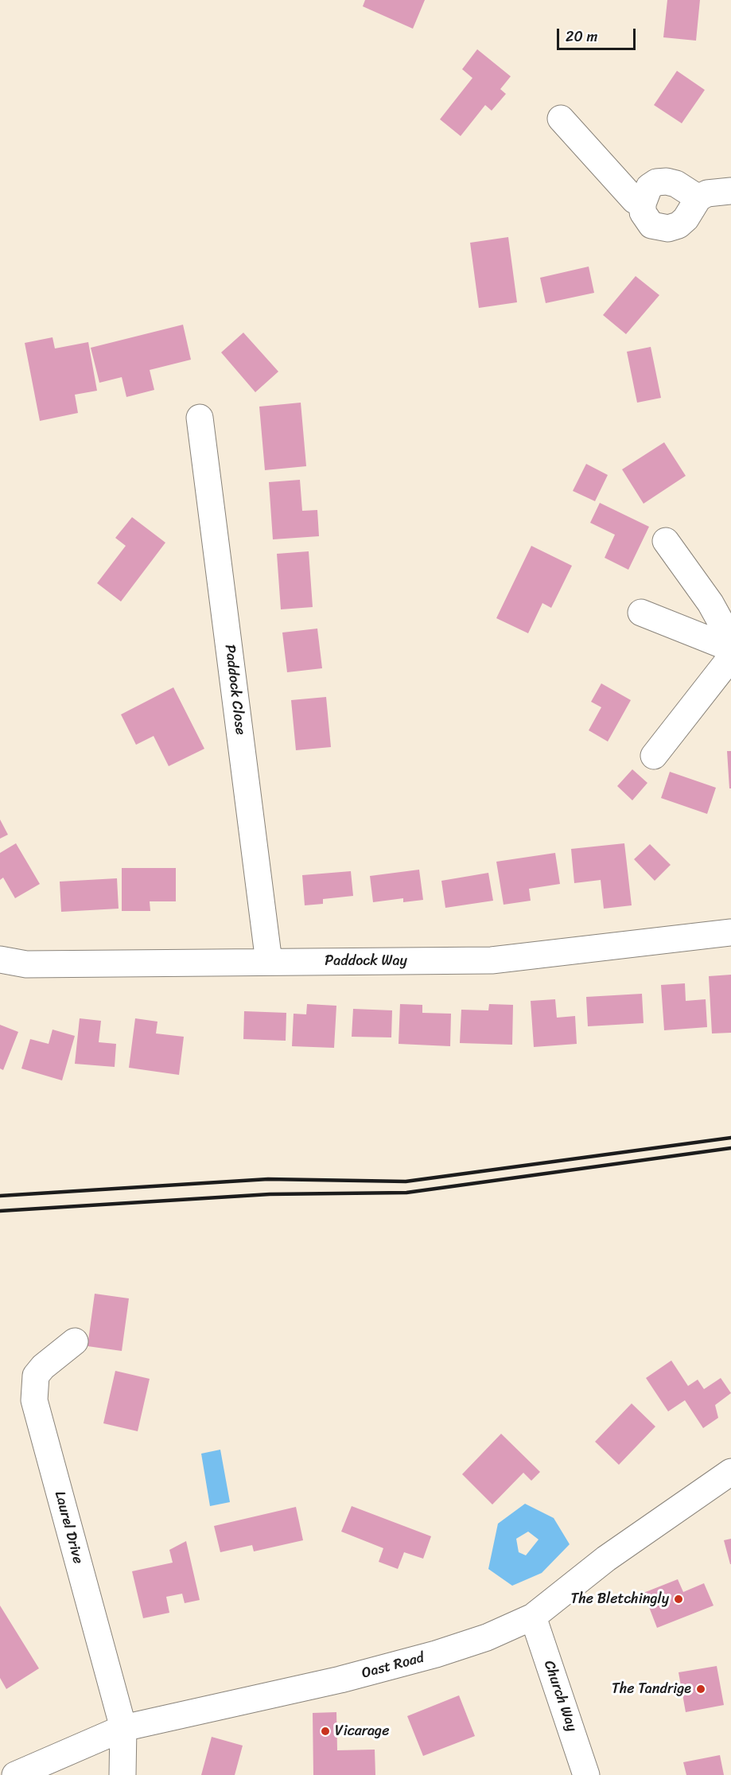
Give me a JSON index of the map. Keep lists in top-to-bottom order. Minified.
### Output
{"streets":{"street":["Paddock Close","Paddock Way","Laurel Drive","Oast Road","Church Way"]},"crossings":[["Paddock Close","Paddock Way"],["Laurel Drive","Oast Road"],["Oast Road","Church Way"]],"places":["The Bletchingly","The Tandrige","Vicarage"],"scale_bar":"20 m"}
